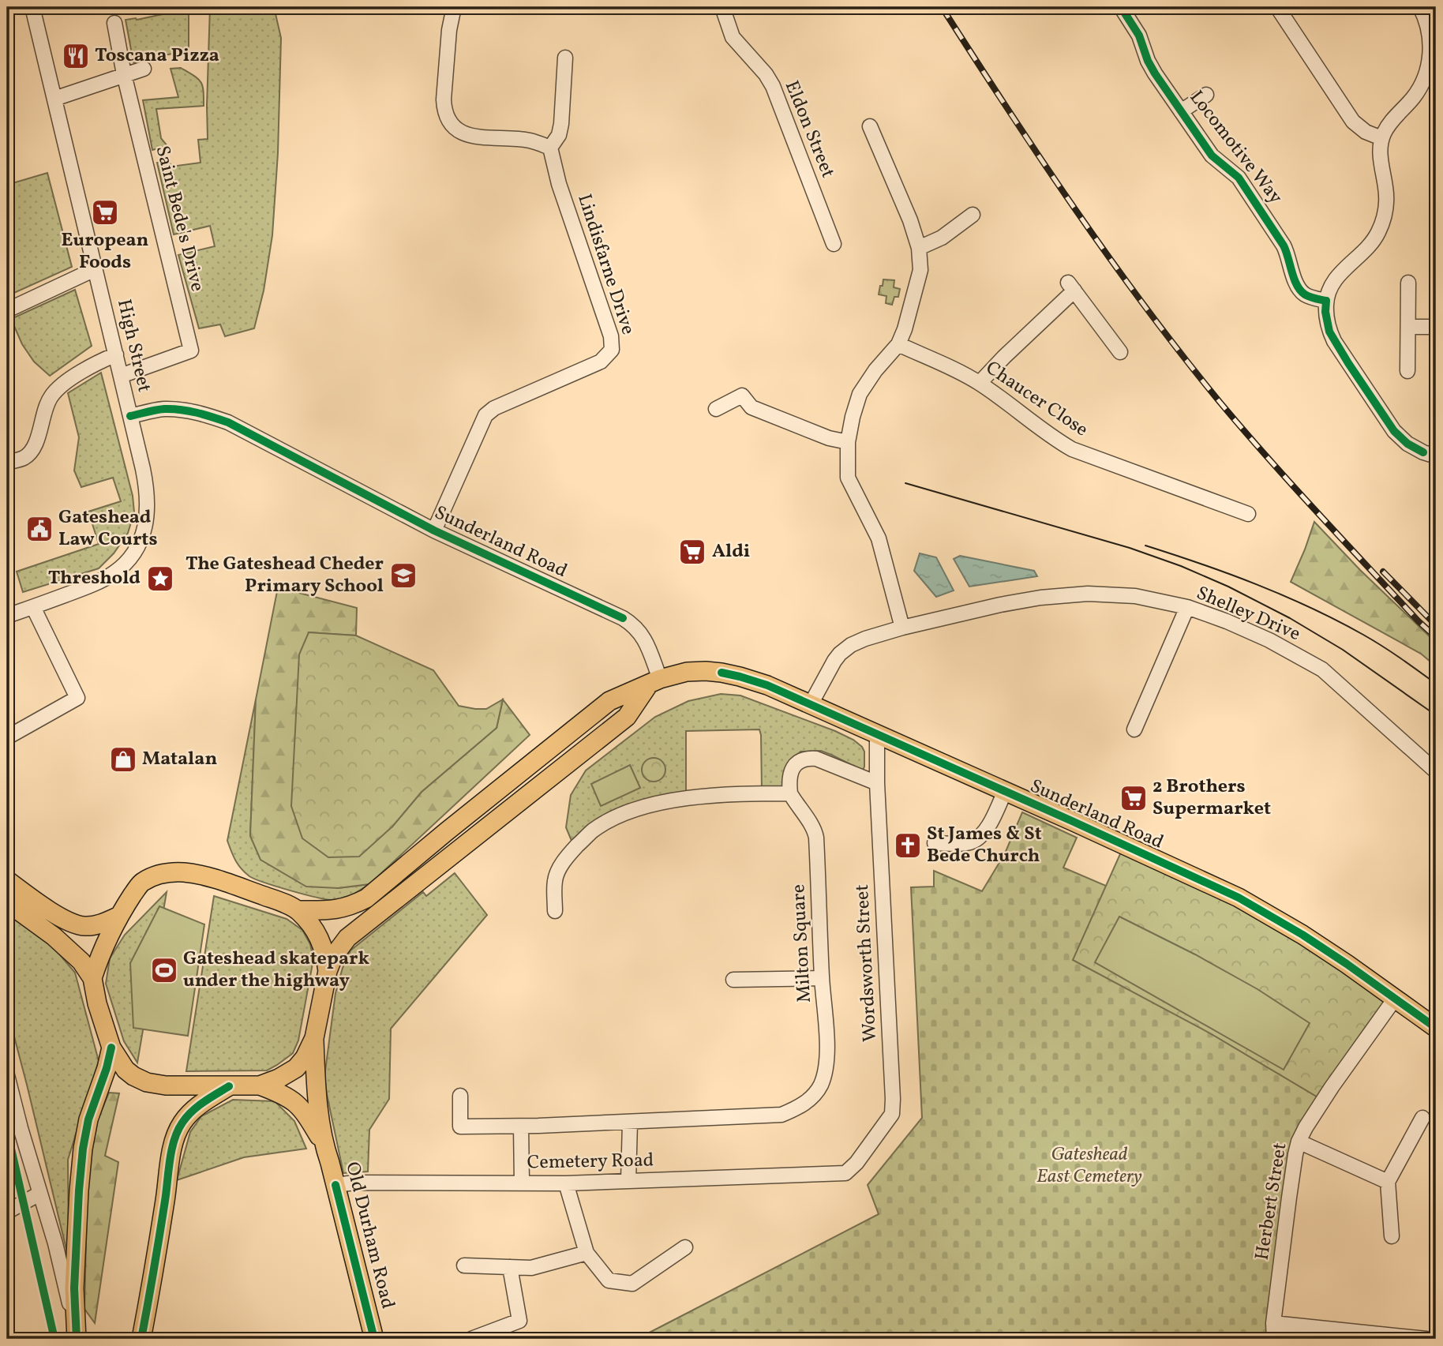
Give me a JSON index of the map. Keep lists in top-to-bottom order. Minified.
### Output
{"streets":{"main road":["Sunderland Road","Old Durham Road"],"street":["Eldon Street","Locomotive Way","Saint Bede's Drive","Lindisfarne Drive","High Street","Chaucer Close","Shelley Drive","Milton Square","Wordsworth Street","Cemetery Road","Herbert Street"]},"crossings":[["Saint Bede's Drive","High Street"],["Lindisfarne Drive","Sunderland Road"],["High Street","Sunderland Road"],["Sunderland Road","Shelley Drive"],["Sunderland Road","Wordsworth Street"],["Sunderland Road","Herbert Street"],["Wordsworth Street","Cemetery Road"],["Cemetery Road","Old Durham Road"]],"parks":["Gateshead East Cemetery"],"places":{"restaurant":["Toscana Pizza"],"supermarket":["European Foods","Aldi","2 Brothers Supermarket"],"public building":["Gateshead Law Courts"],"school or university":["The Gateshead Cheder Primary School"],"place":["Threshold"],"shop":["Matalan"],"church":["St James & St Bede Church"],"sports":["Gateshead skatepark under the highway"]}}
